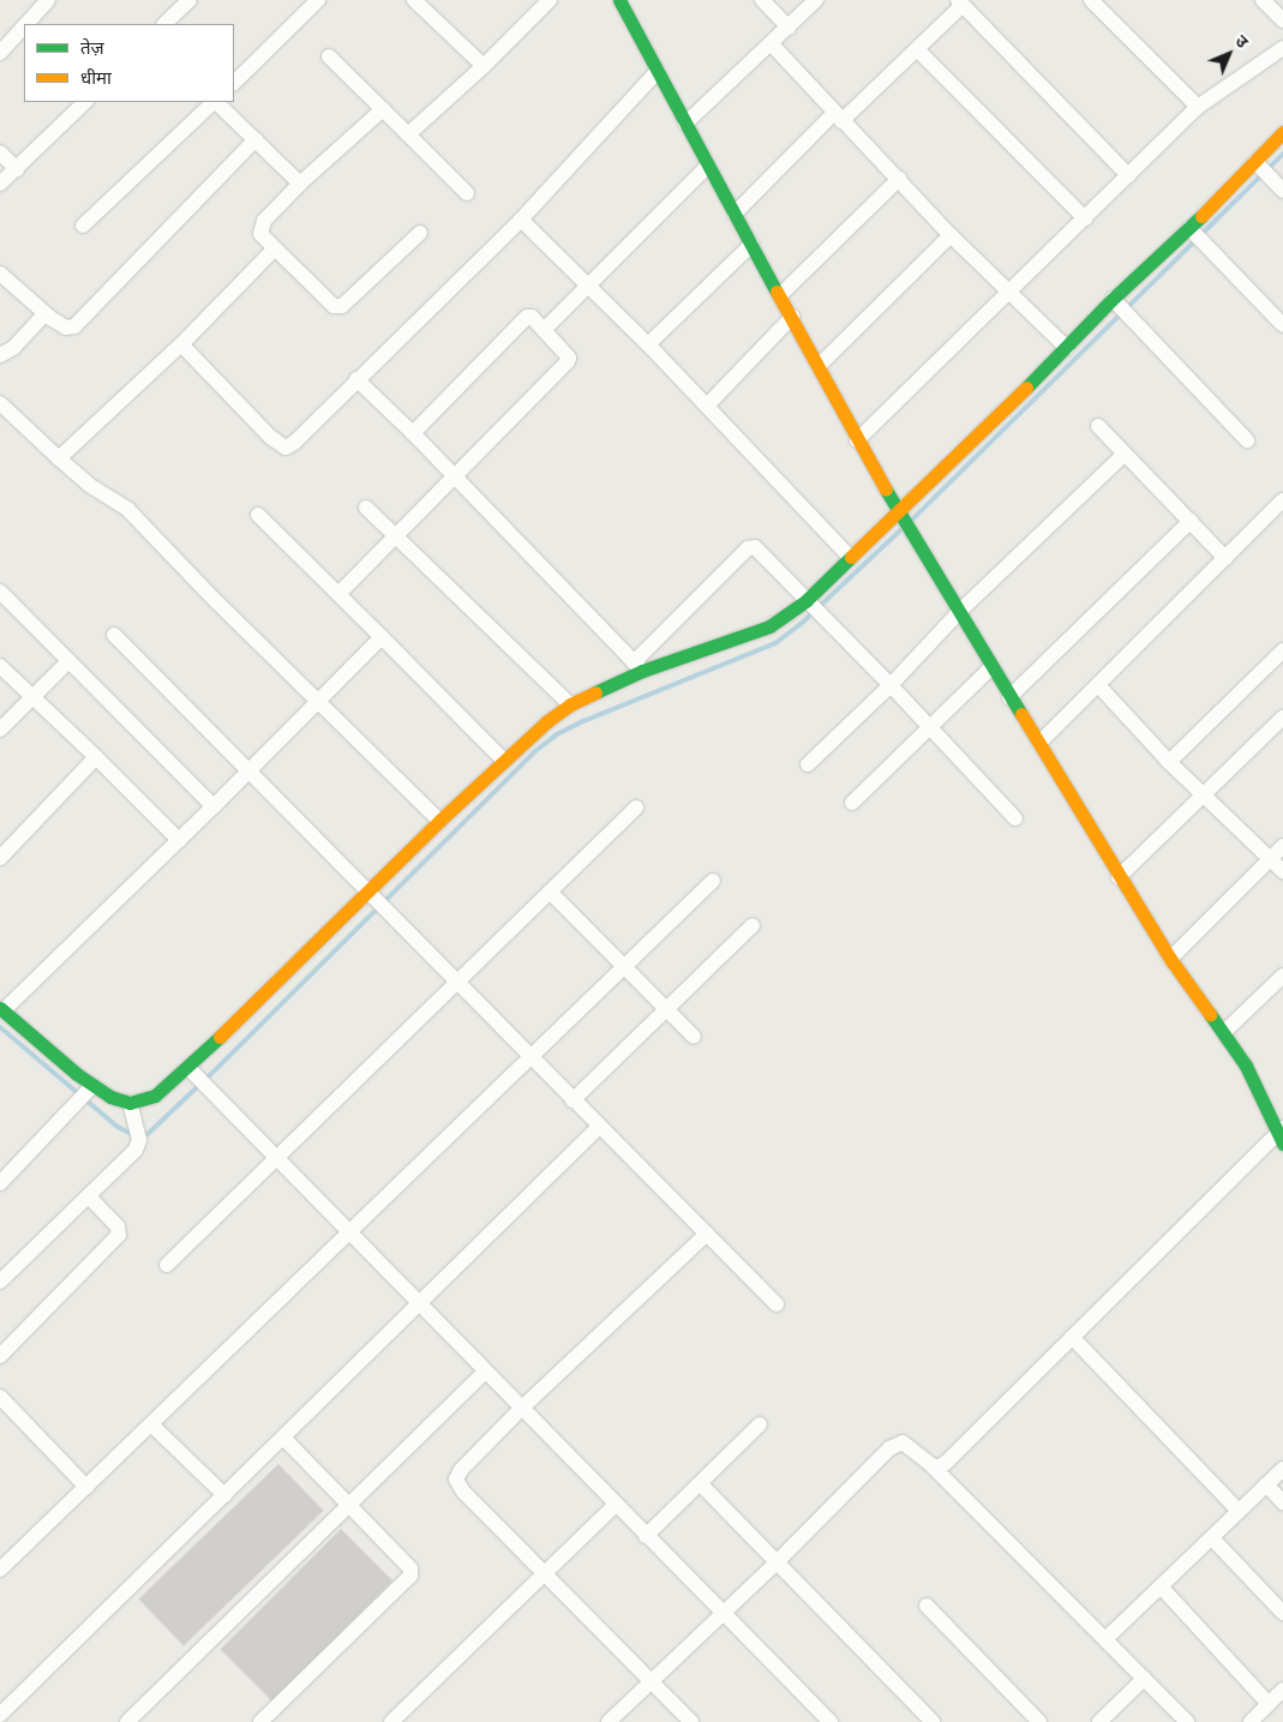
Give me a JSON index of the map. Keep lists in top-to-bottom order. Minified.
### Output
{"legend":["तेज़","धीमा"],"north":"top right"}
